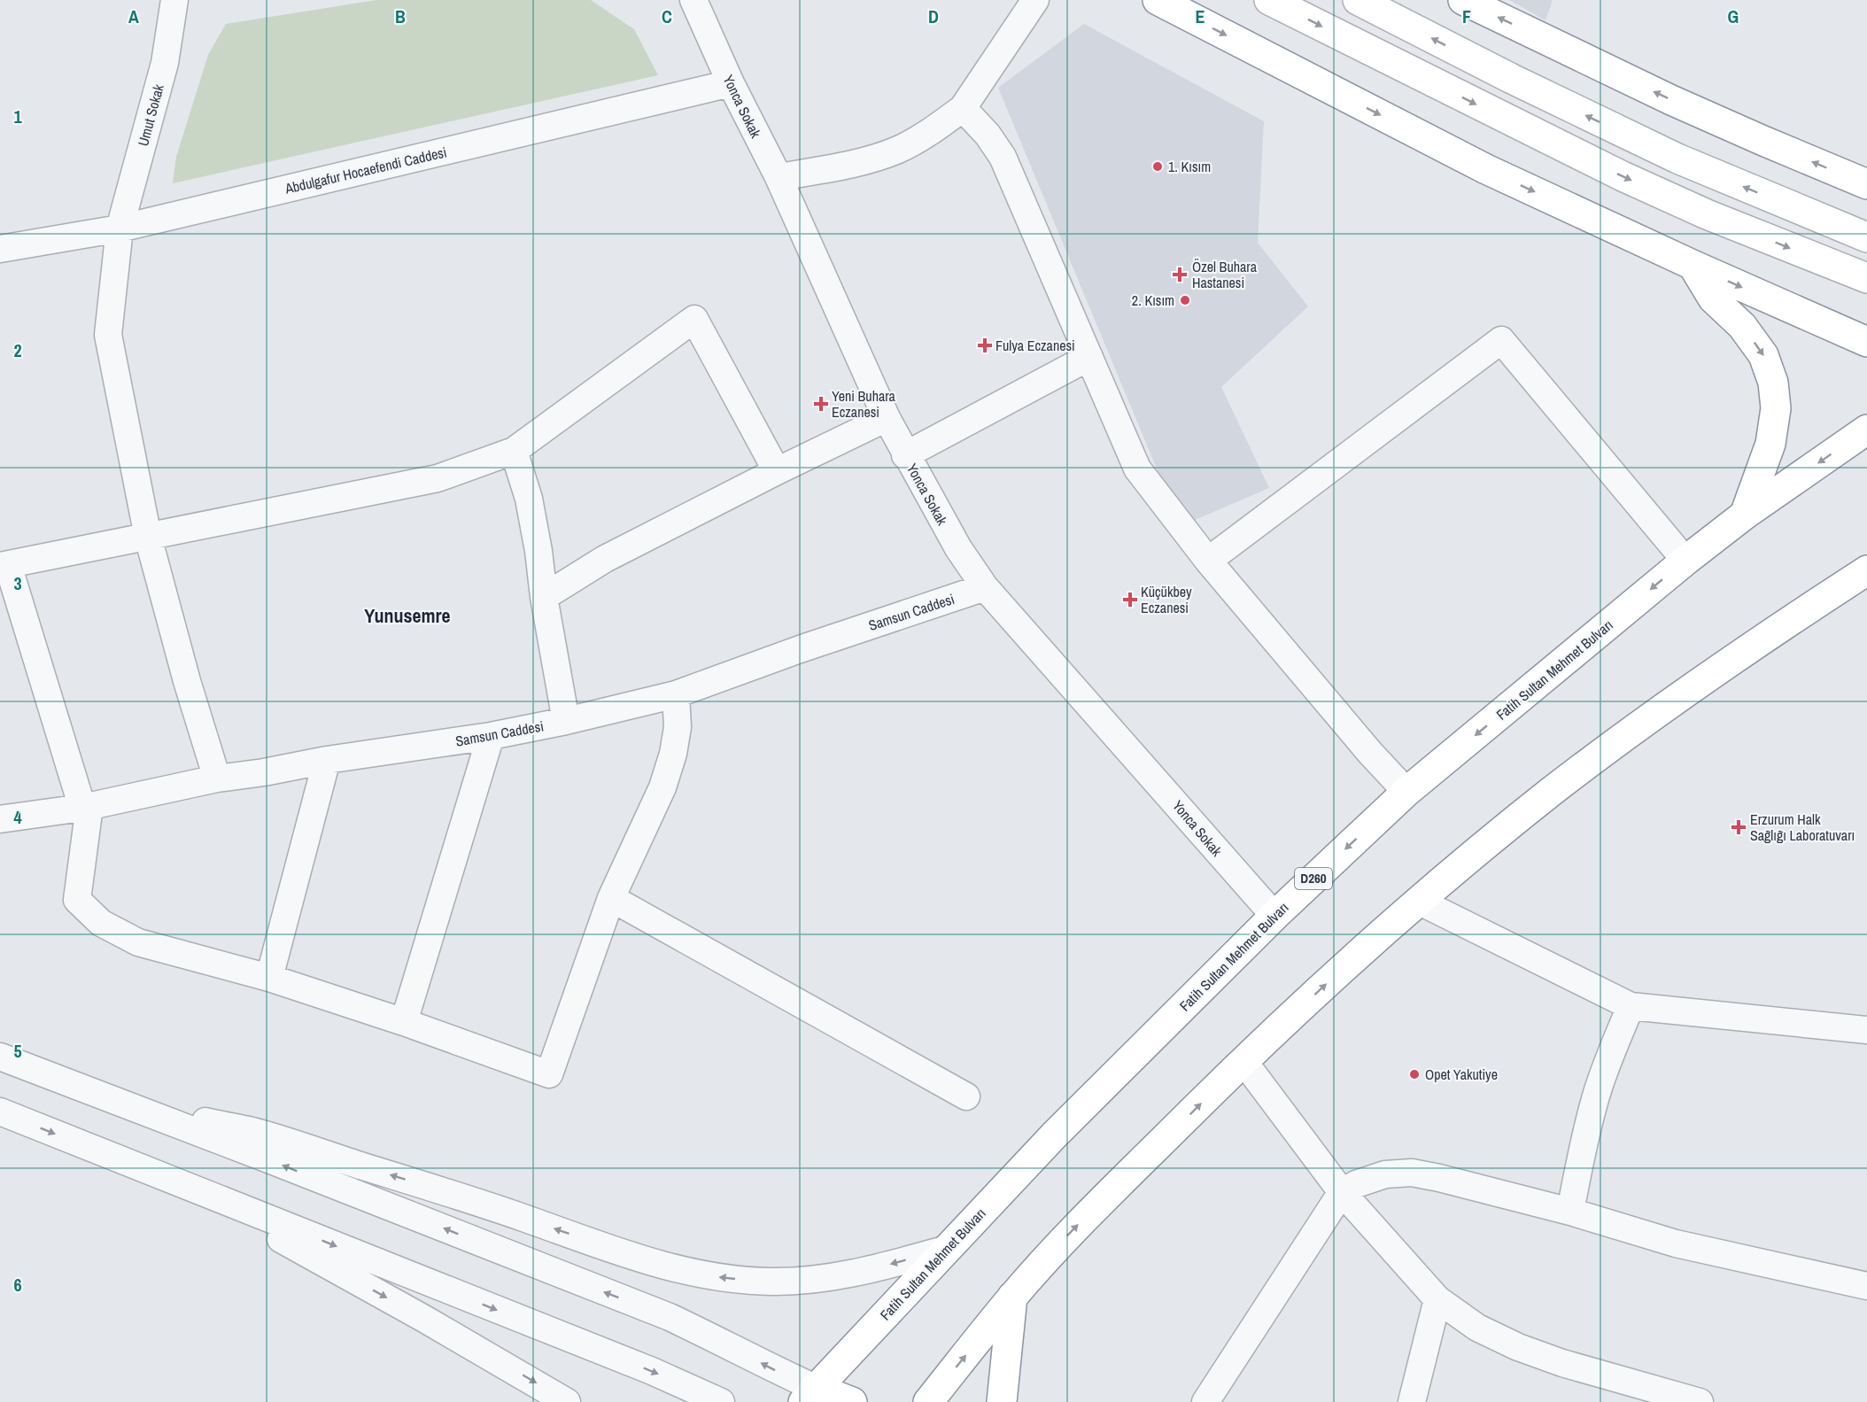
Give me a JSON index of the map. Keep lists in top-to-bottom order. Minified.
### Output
{"streets":{"main road":["Fatih Sultan Mehmet Bulvarı","D260"],"street":["Yonca Sokak","Umut Sokak","Abdulgafur Hocaefendi Caddesi","Samsun Caddesi"]},"crossings":[["Yonca Sokak","Abdulgafur Hocaefendi Caddesi"],["Yonca Sokak","Samsun Caddesi"],["Yonca Sokak","Fatih Sultan Mehmet Bulvarı"],["Umut Sokak","Abdulgafur Hocaefendi Caddesi"],["Umut Sokak","Samsun Caddesi"]],"districts":["Yunusemre"],"places":{"other":["1. Kısım","2. Kısım","Opet Yakutiye"],"health":["Özel Buhara Hastanesi","Fulya Eczanesi","Yeni Buhara Eczanesi","Küçükbey Eczanesi","Erzurum Halk Sağlığı Laboratuvarı"]},"grid":{"columns":["A","B","C","D","E","F","G"],"rows":["1","2","3","4","5","6"]}}
